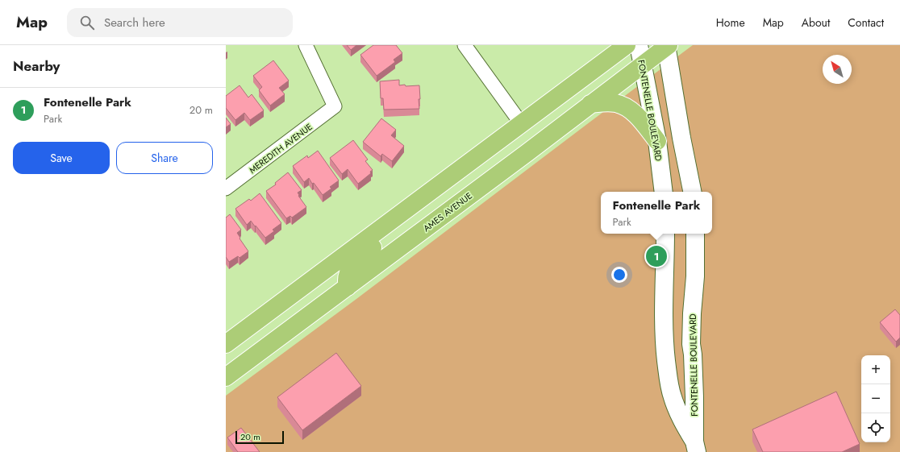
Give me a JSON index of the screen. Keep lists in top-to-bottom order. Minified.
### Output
{"streets":{"main road":["FONTENELLE BOULEVARD","AMES AVENUE"],"street":["MEREDITH AVENUE"]},"crossings":[["FONTENELLE BOULEVARD","AMES AVENUE"]],"scale_bar":"20 m","north":"top left","page":{"header":"Map","search":"Search here","nav":["Home","Map","About","Contact"],"heading":"Nearby","list":[{"mark":"1","name":"Fontenelle Park","note":"Park","value":"20 m"}],"buttons":["Save","Share"],"popup":["Fontenelle Park","Park"],"pins":"1","map_buttons":["+","−"],"scale":"20 m"}}
